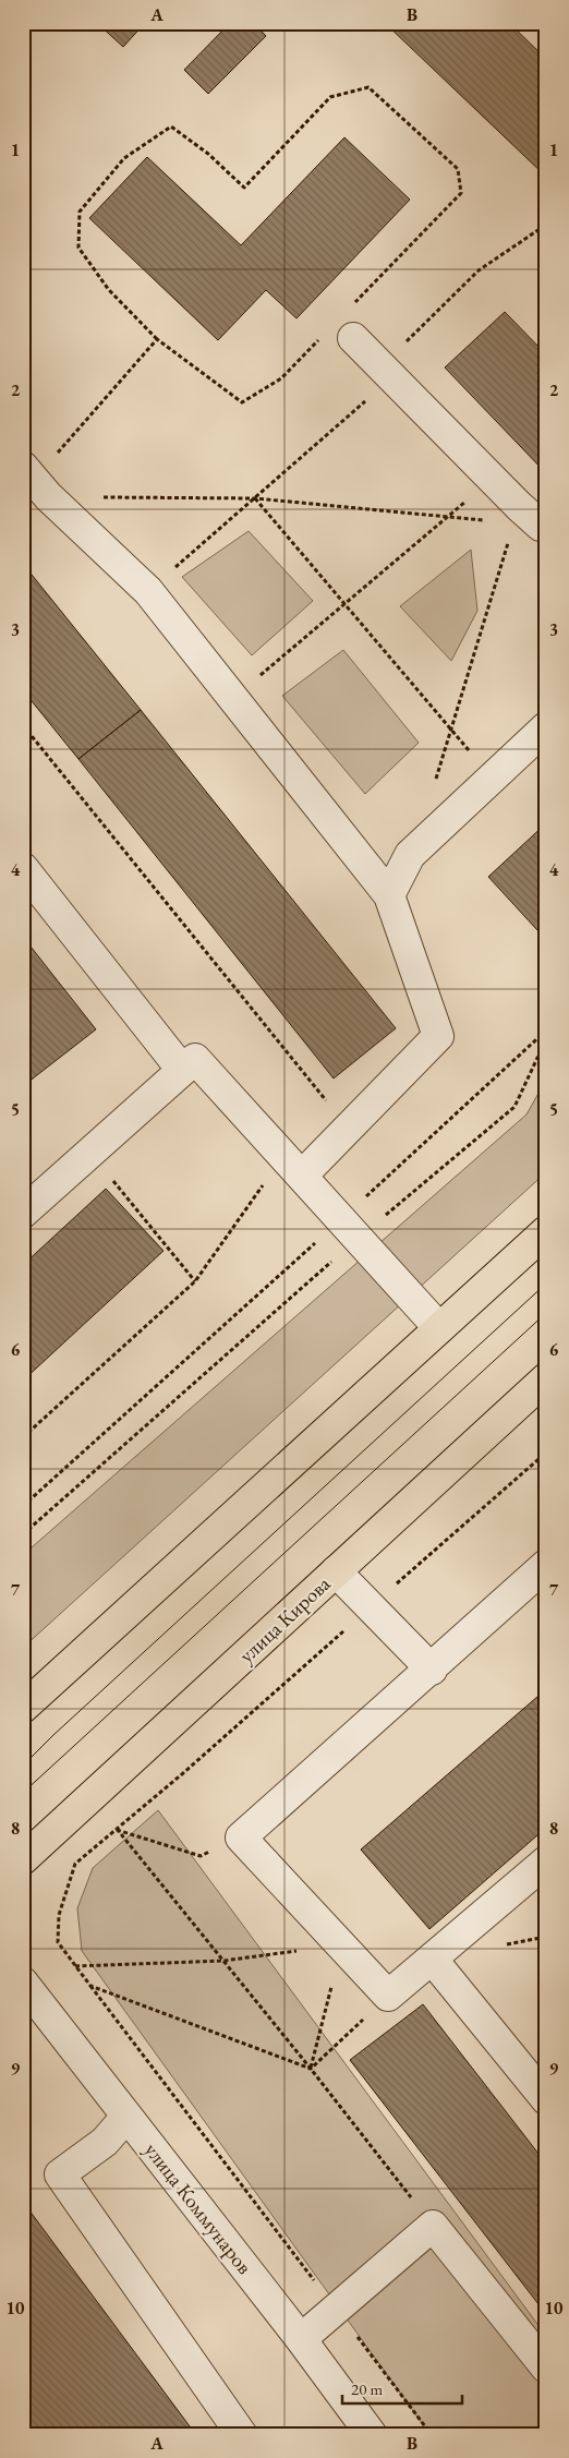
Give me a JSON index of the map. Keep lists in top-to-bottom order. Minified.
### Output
{"streets":{"main road":["улица Кирова"],"street":["улица Коммунаров"]},"scale_bar":"20 m","grid":{"columns":["A","B"],"rows":["1","2","3","4","5","6","7","8","9","10"]}}
